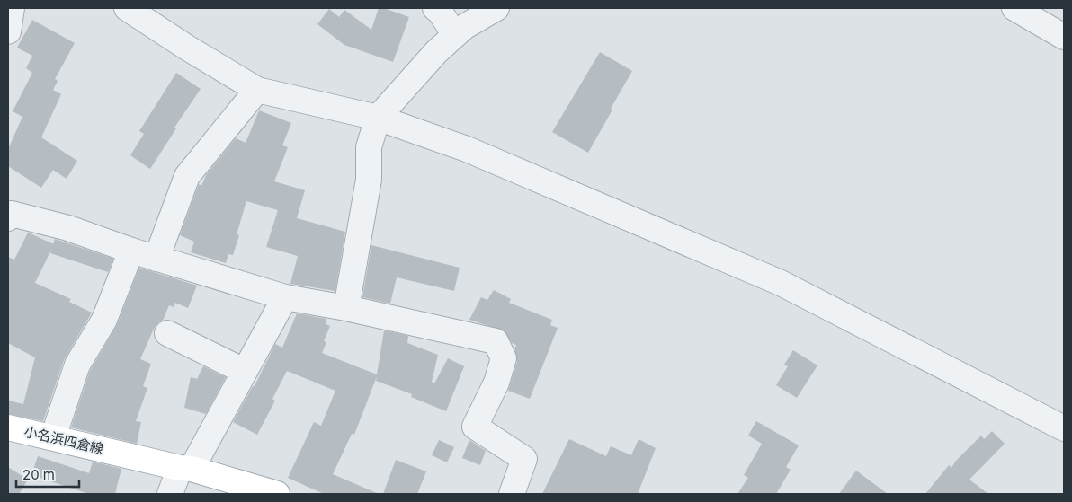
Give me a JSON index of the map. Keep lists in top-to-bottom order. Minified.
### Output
{"streets":{"main road":["小名浜四倉線"]},"scale_bar":"20 m"}
